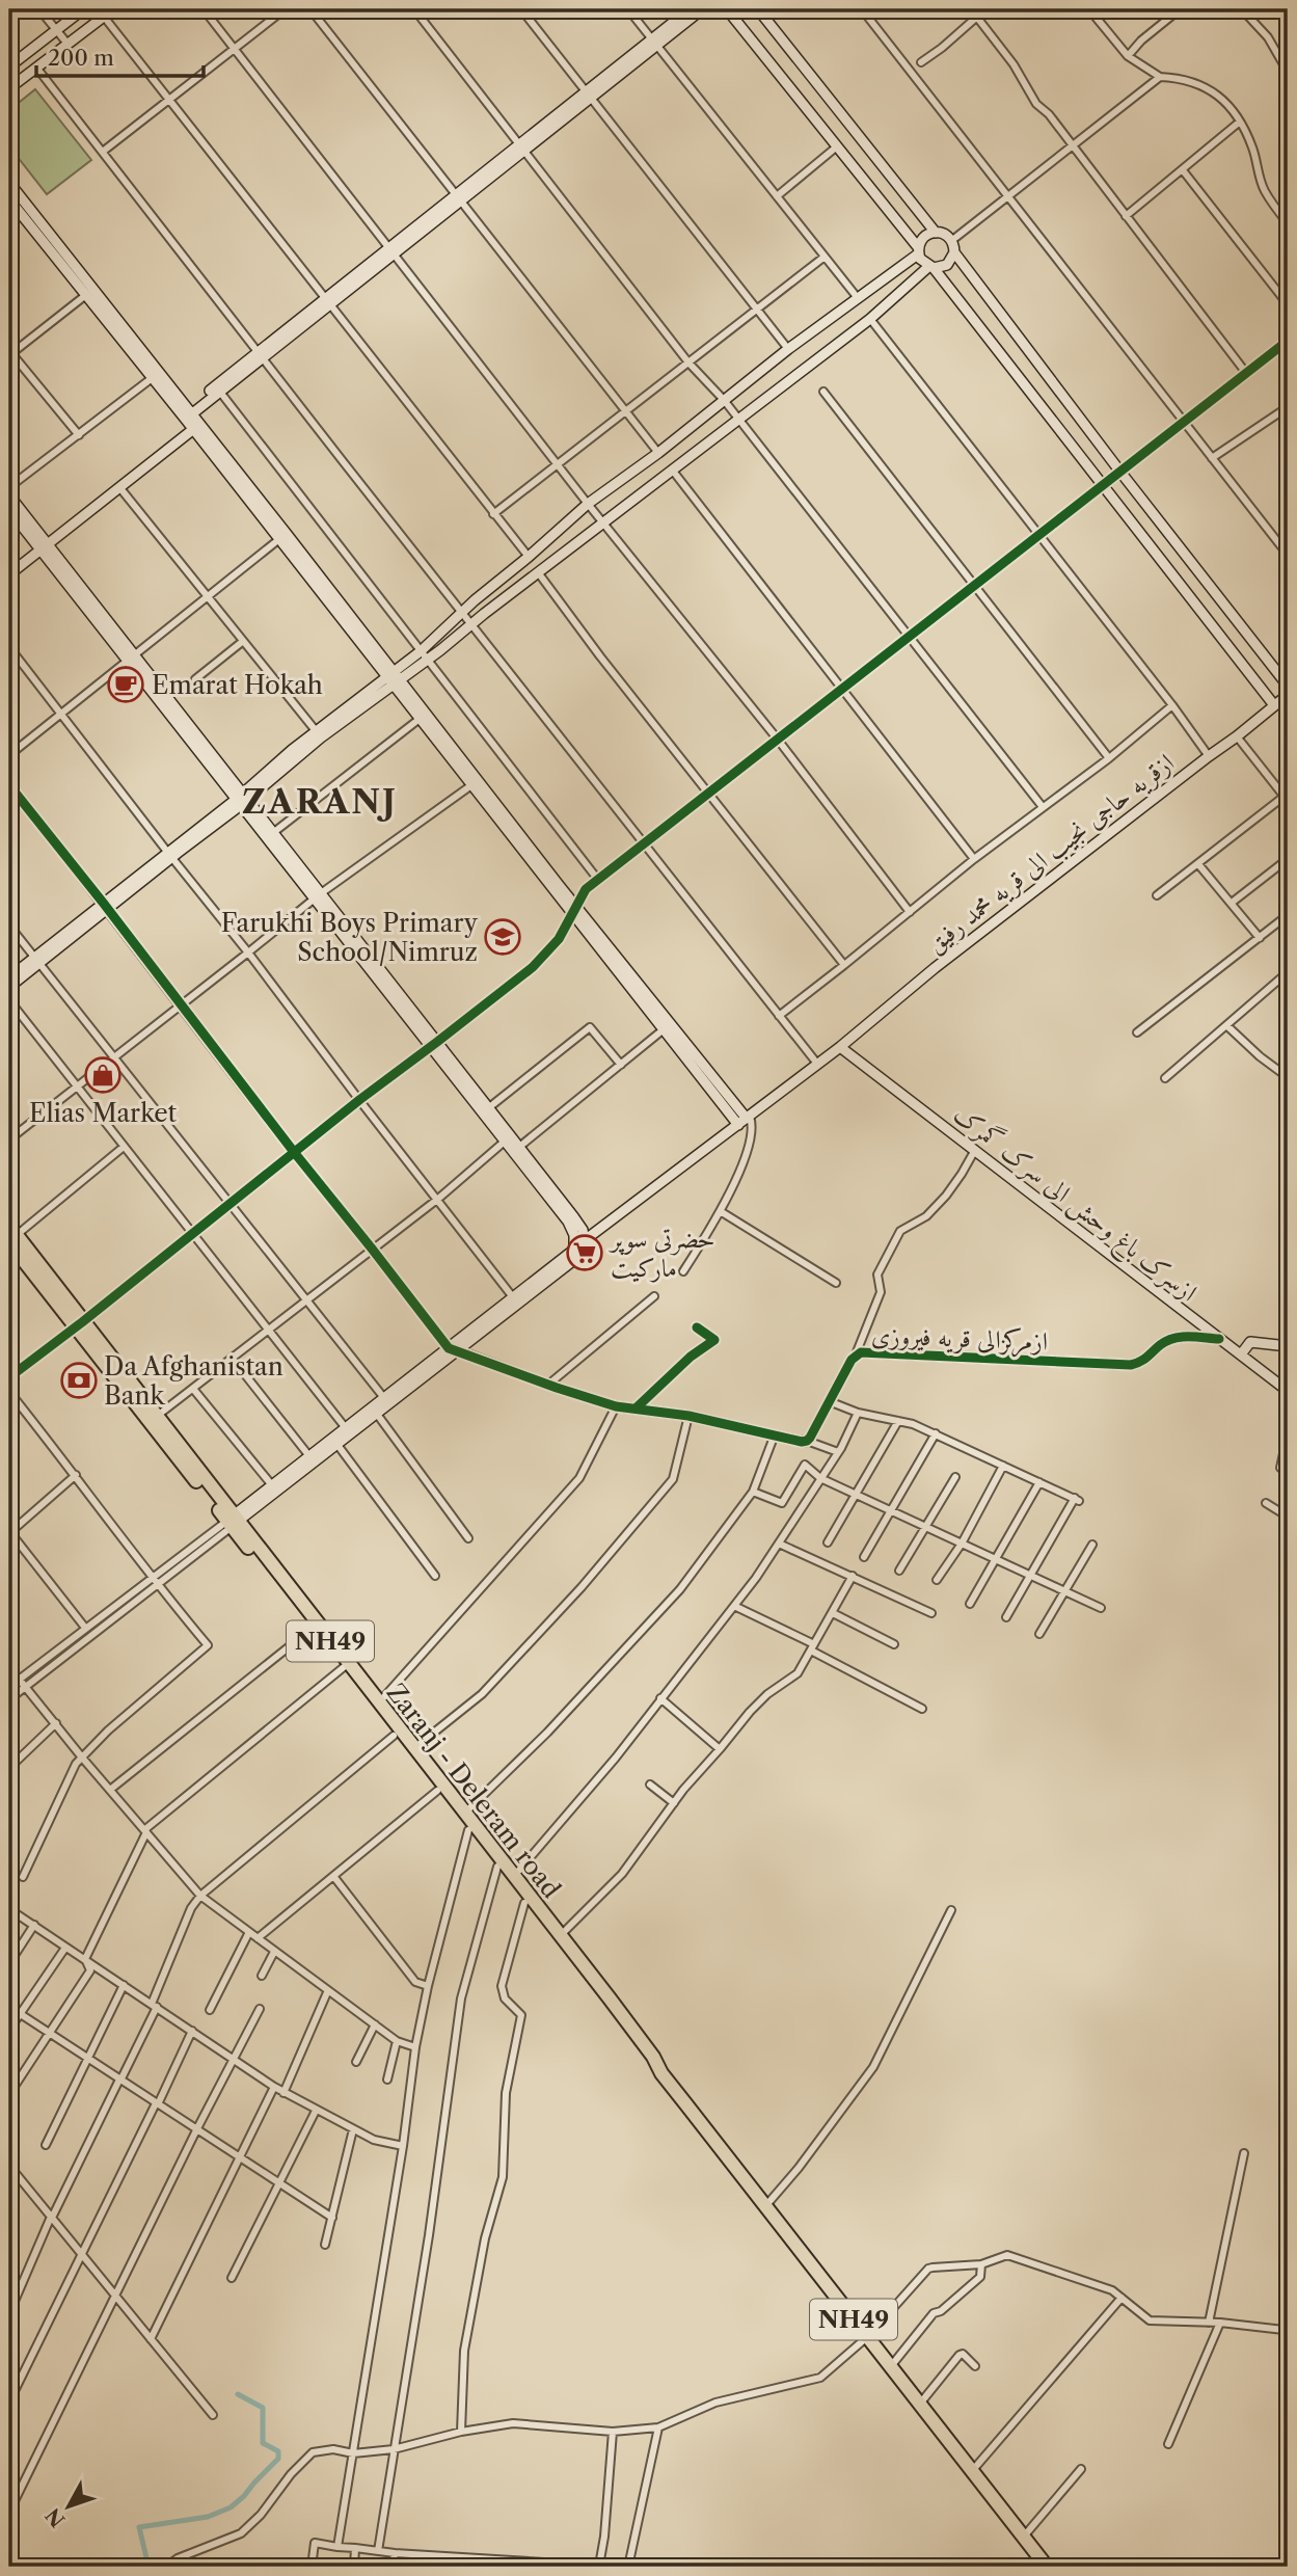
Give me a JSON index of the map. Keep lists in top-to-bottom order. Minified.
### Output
{"streets":{"highway":["NH49","Zaranj - Deleram road"],"main road":["ازقریه حاجی نجیب الی قریه محمد رفیق","ازسرک باغ وحش الی سرک گمرک","ازمرکزالی قریه فیروزی"]},"crossings":[["ازقریه حاجی نجیب الی قریه محمد رفیق","ازسرک باغ وحش الی سرک گمرک"],["ازسرک باغ وحش الی سرک گمرک","ازمرکزالی قریه فیروزی"]],"districts":["ZARANJ"],"places":{"cafe":["Emarat Hokah"],"school or university":["Farukhi Boys Primary School/Nimruz"],"shop":["Elias Market"],"supermarket":["حضرتی سوپر مارکیت"],"bank":["Da Afghanistan Bank"]},"scale_bar":"200 m","north":"bottom left"}
